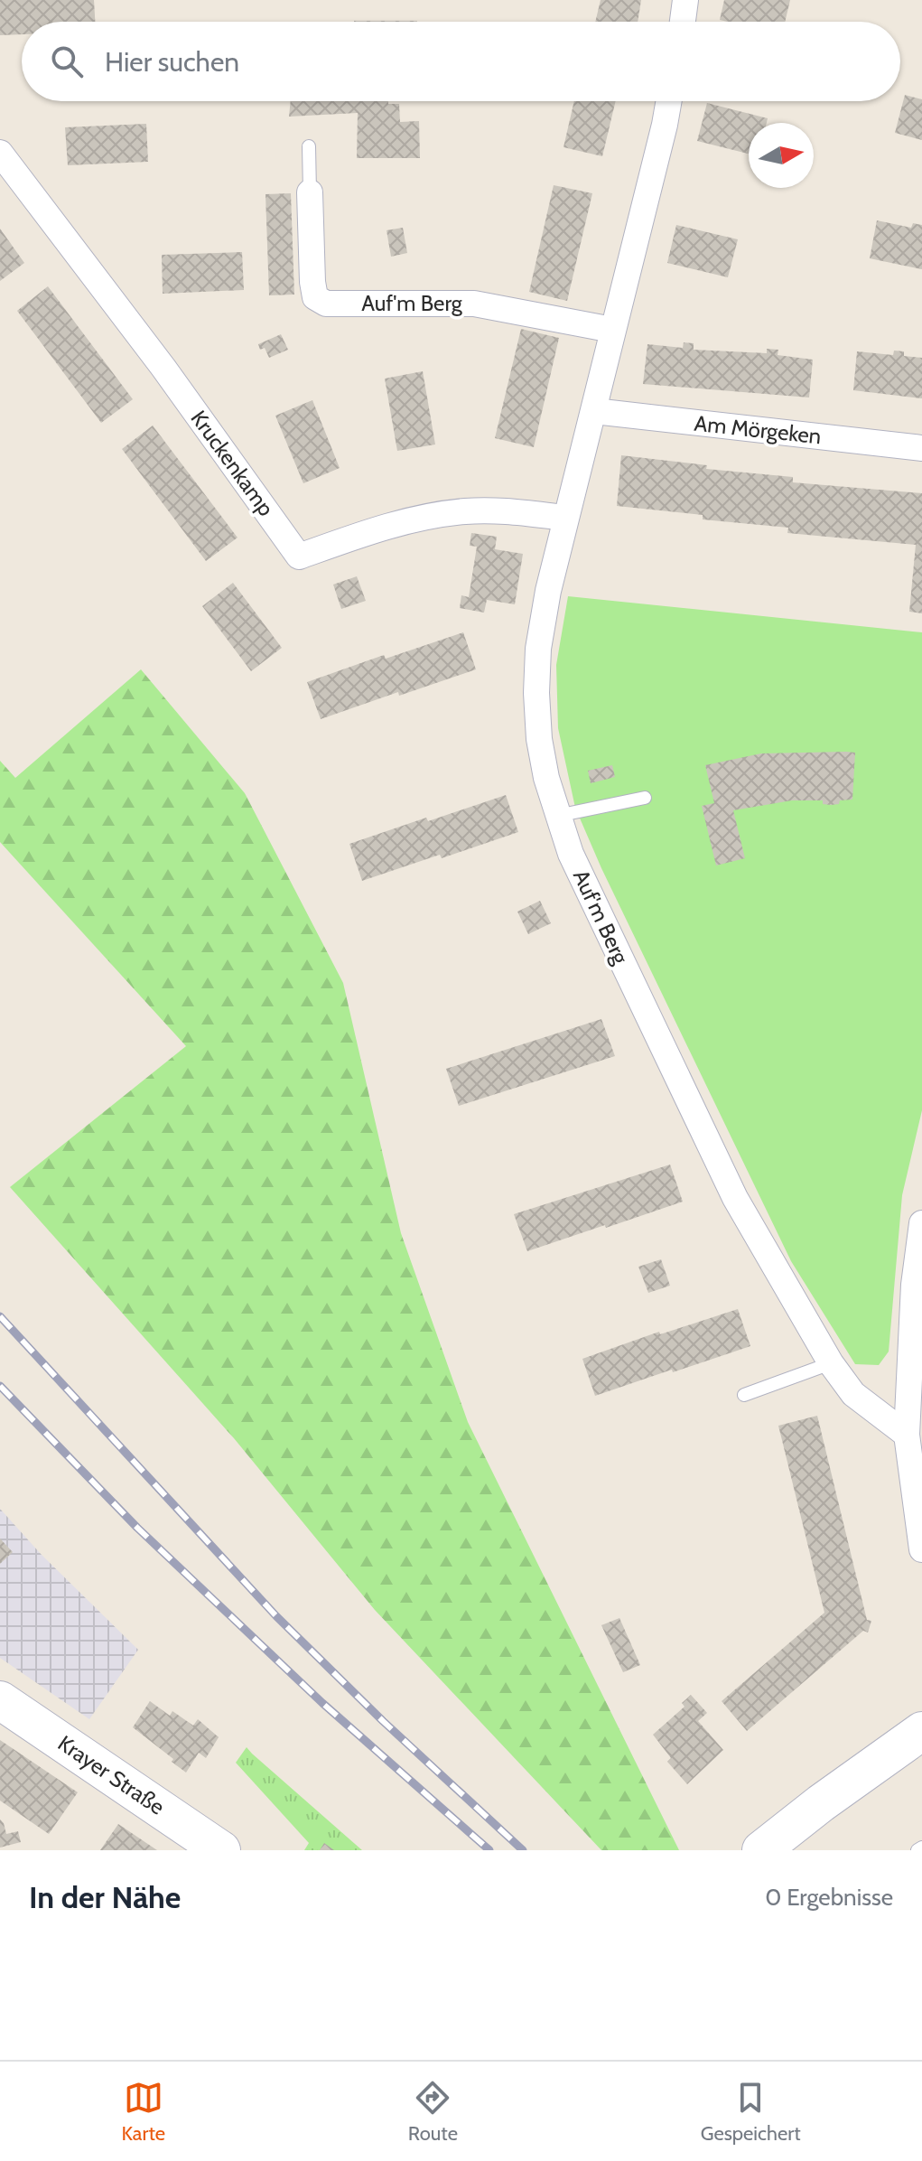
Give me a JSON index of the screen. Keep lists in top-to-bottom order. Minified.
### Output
{"streets":{"main road":["Krayer Straße"],"street":["Auf'm Berg","Am Mörgeken","Kruckenkamp"]},"crossings":[["Auf'm Berg","Am Mörgeken"],["Auf'm Berg","Kruckenkamp"]],"north":"right","page":{"search":"Hier suchen","heading":["In der Nähe","0 Ergebnisse"],"nav":["Karte","Route","Gespeichert"]}}
